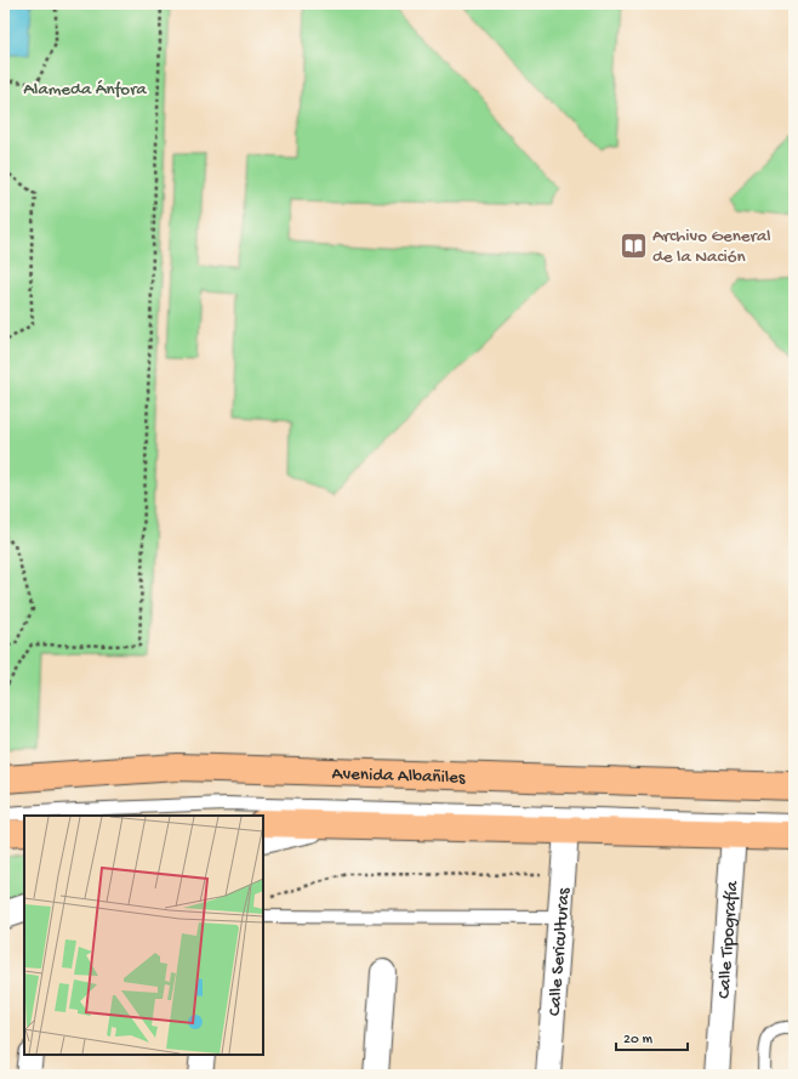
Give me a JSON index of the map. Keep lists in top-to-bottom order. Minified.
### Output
{"streets":{"main road":["Avenida Albañiles"],"street":["Calle Tipografía","Calle Sericulturas"]},"parks":["Alameda Ánfora"],"places":{"library":["Archivo General de la Nación"]},"scale_bar":"20 m"}
